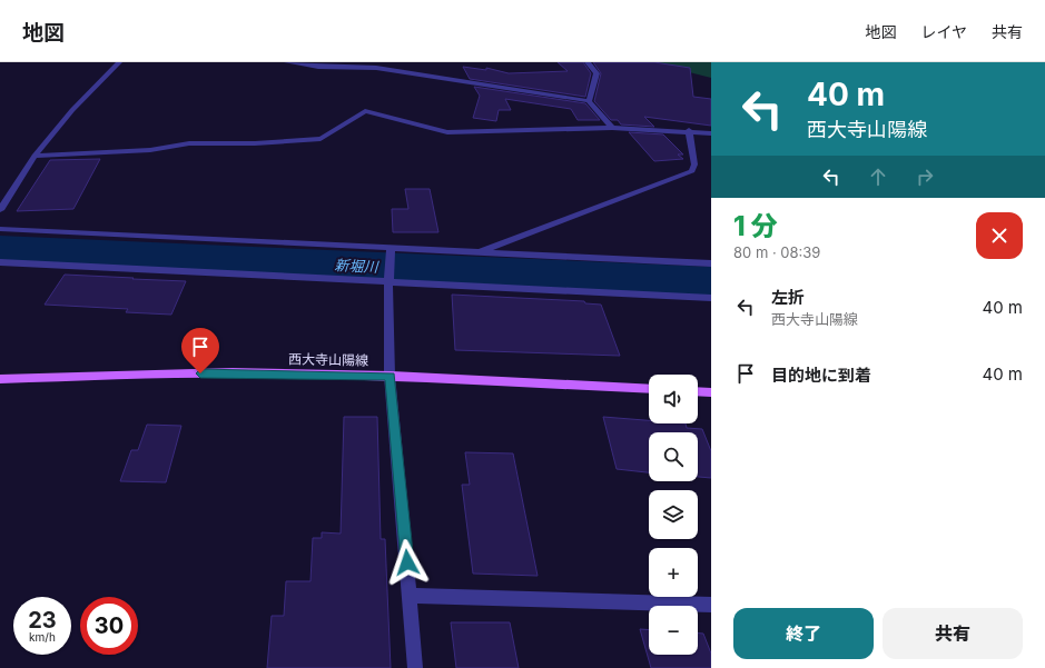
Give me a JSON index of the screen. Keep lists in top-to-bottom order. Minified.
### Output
{"streets":{"main road":["西大寺山陽線"]},"water":["新堀川"],"page":{"header":"地図","nav":["地図","レイヤ","共有"],"turn":["40 m","西大寺山陽線"],"heading":["1 分","80 m · 08:39"],"list":[{"name":"左折","note":"西大寺山陽線","value":"40 m"},{"name":"目的地に到着","value":"40 m"}],"map_buttons":["+","−"],"speed":"23 km/h","limit":"30","buttons":["終了","共有"]}}
